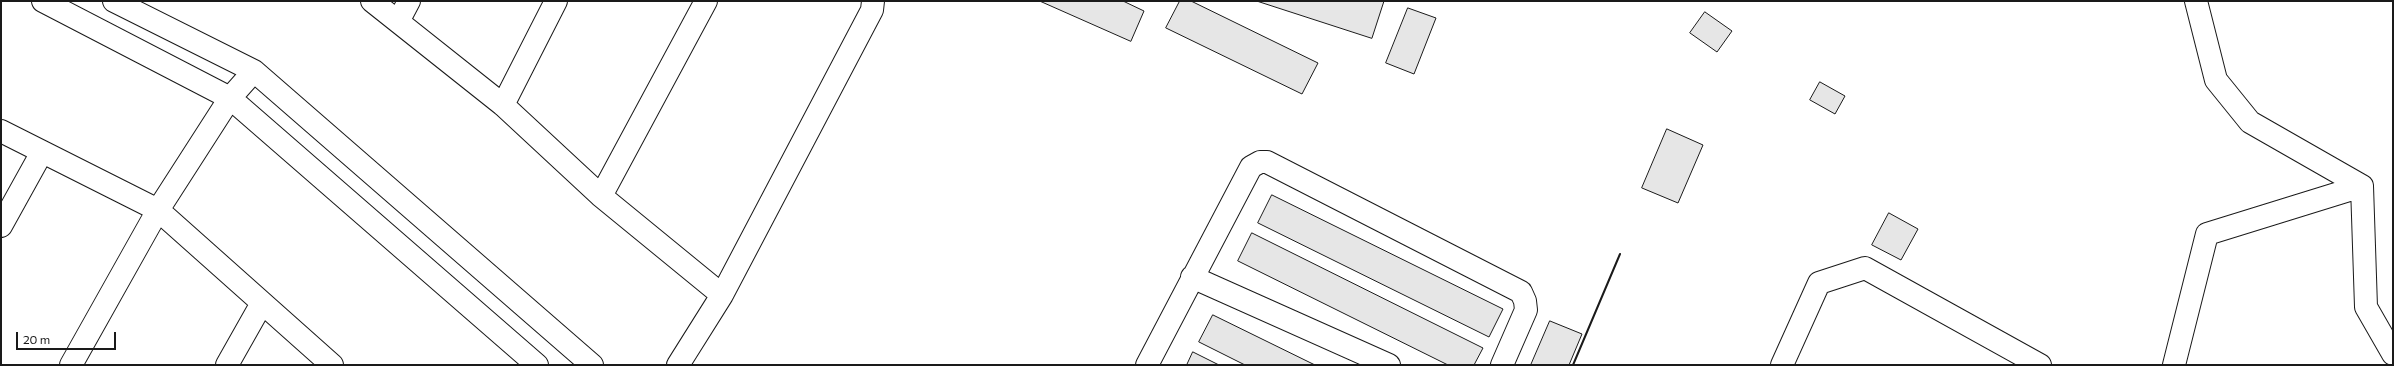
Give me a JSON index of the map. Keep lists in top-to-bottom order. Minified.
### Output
{"scale_bar":"20 m"}
